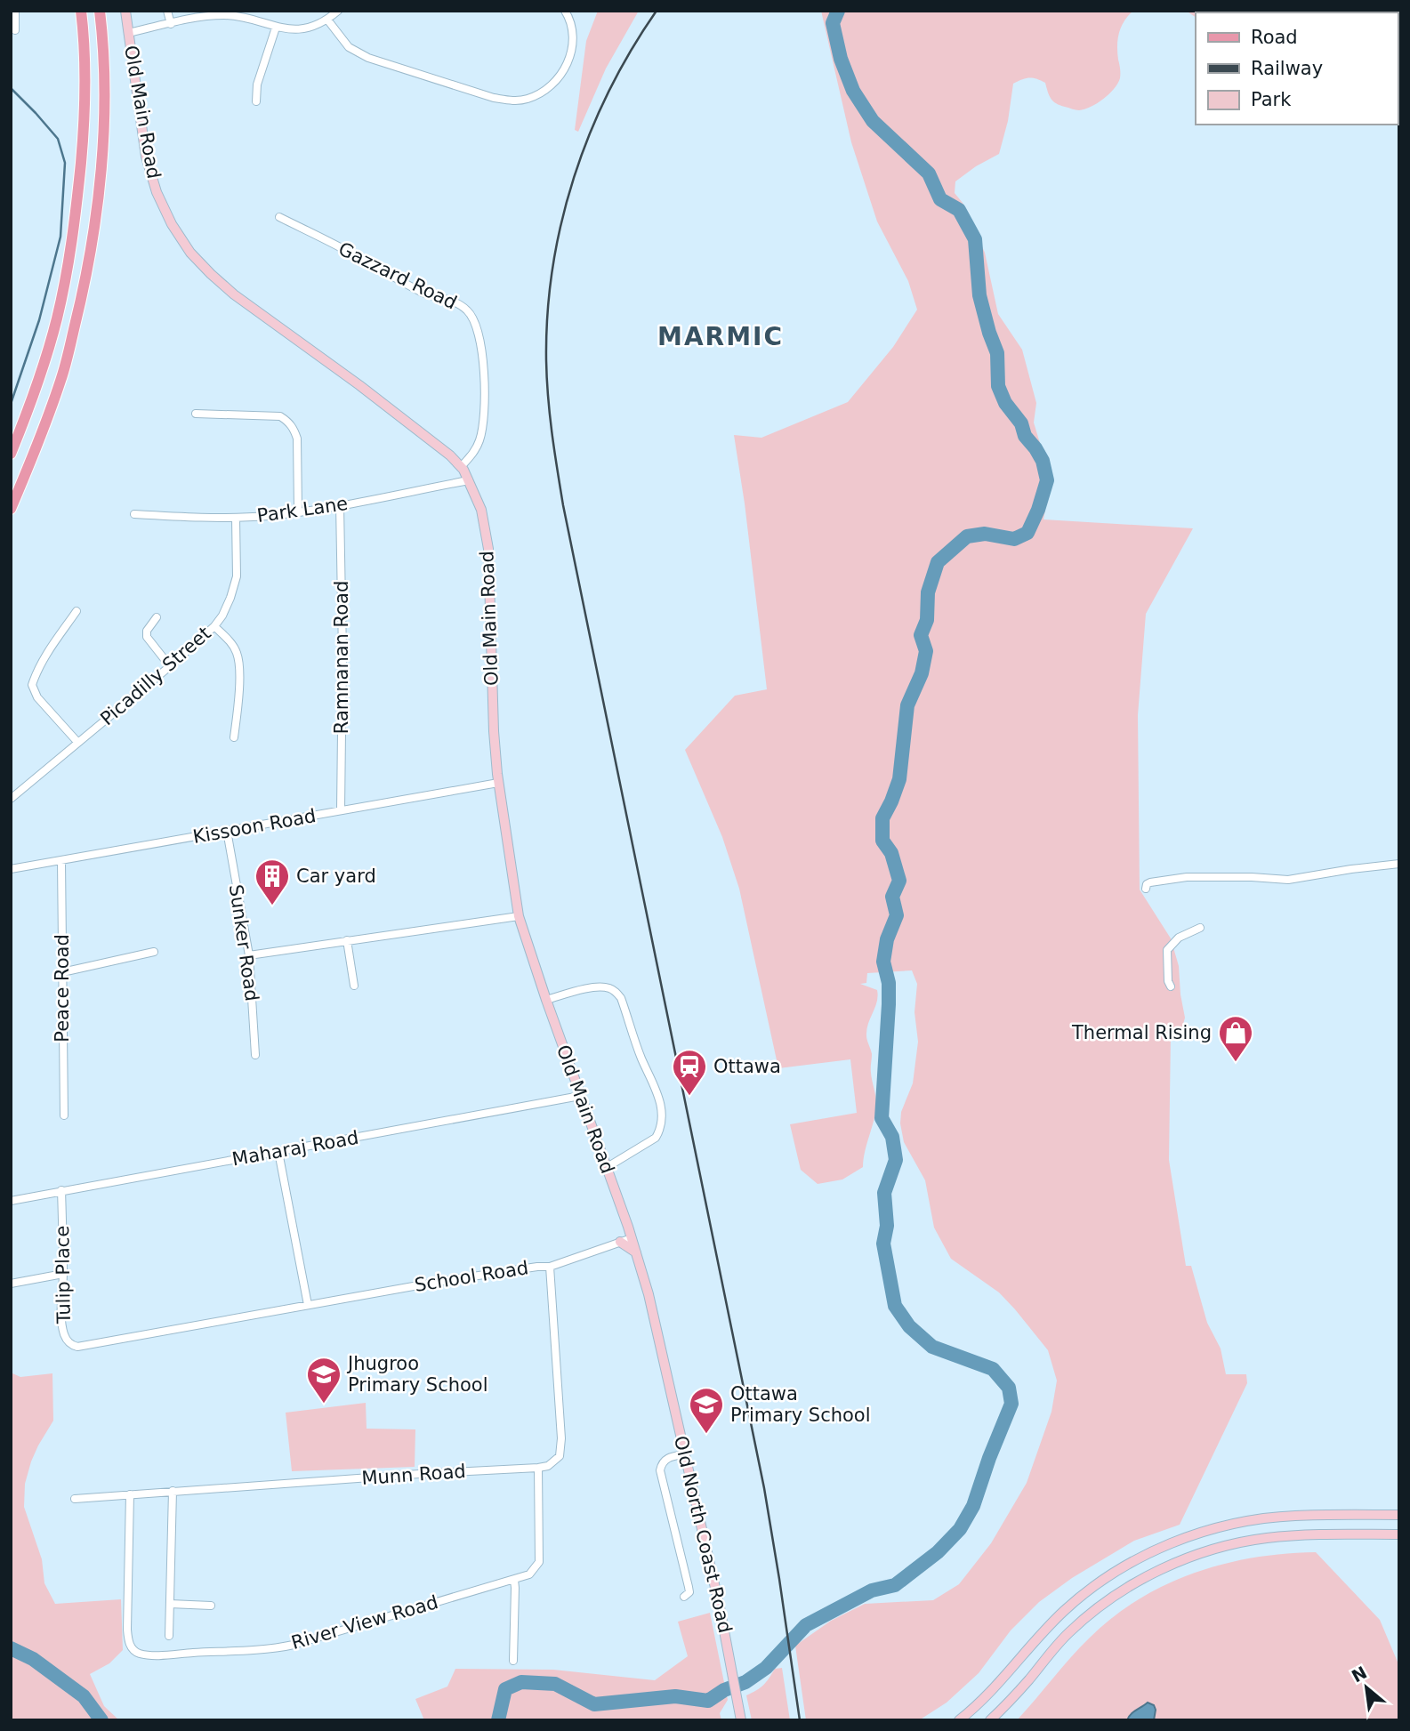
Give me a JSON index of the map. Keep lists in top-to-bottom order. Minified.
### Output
{"streets":{"street":["Old Main Road","Gazzard Road","Park Lane","Ramnanan Road","Picadilly Street","Kissoon Road","Sunker Road","Peace Road","Maharaj Road","Tulip Place","School Road","Munn Road","Old North Coast Road","River View Road"]},"crossings":[["Old Main Road","Gazzard Road"],["Old Main Road","Park Lane"],["Old Main Road","Kissoon Road"],["Old Main Road","Maharaj Road"],["Old Main Road","School Road"],["Old Main Road","Old North Coast Road"],["Park Lane","Ramnanan Road"],["Park Lane","Picadilly Street"],["Ramnanan Road","Kissoon Road"],["Kissoon Road","Sunker Road"],["Kissoon Road","Peace Road"],["Maharaj Road","Tulip Place"],["Tulip Place","School Road"],["Munn Road","River View Road"]],"districts":["MARMIC"],"places":{"building":["Car yard"],"shop":["Thermal Rising"],"station":["Ottawa"],"school or university":["Jhugroo Primary School","Ottawa Primary School"]},"legend":["Road","Railway","Park"],"north":"top left"}
